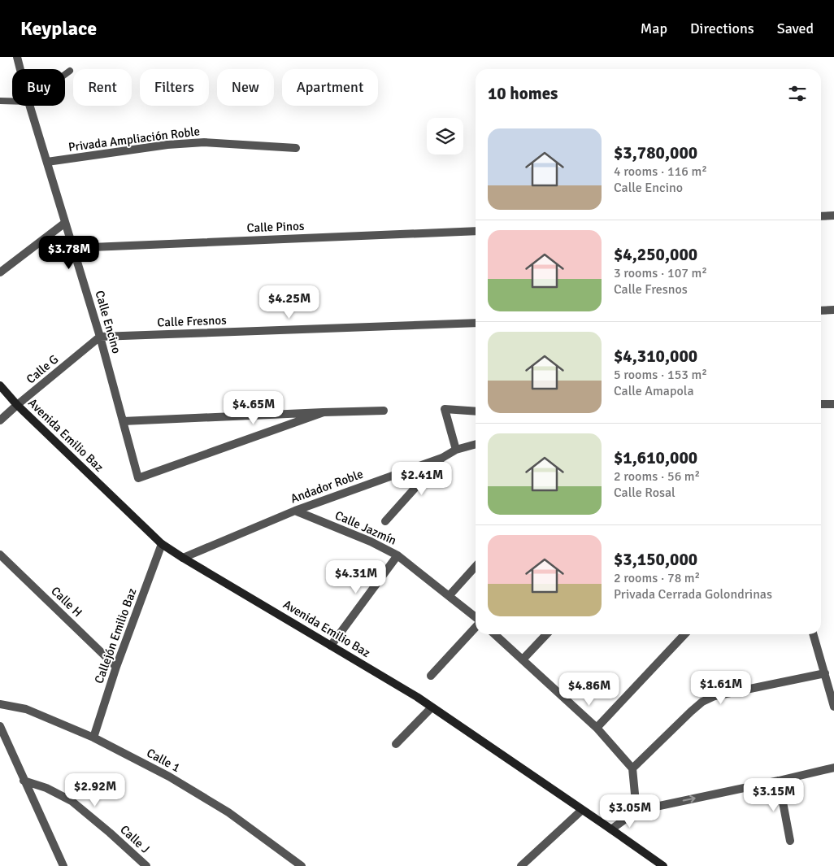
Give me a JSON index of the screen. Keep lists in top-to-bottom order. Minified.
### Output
{"streets":{"street":["Privada Ampliación Roble","Calle Pinos","Calle Fresnos","Calle Encino","Calle G","Avenida Emilio Baz","Andador Roble","Calle Jazmín","Calle H","Callejón Emilio Baz","Calle 1","Calle J"]},"crossings":[["Privada Ampliación Roble","Calle Encino"],["Calle Pinos","Calle Encino"],["Calle Fresnos","Calle Encino"],["Calle Fresnos","Calle G"],["Calle Encino","Calle G"],["Calle G","Avenida Emilio Baz"],["Avenida Emilio Baz","Andador Roble"],["Avenida Emilio Baz","Callejón Emilio Baz"],["Andador Roble","Calle Jazmín"],["Calle H","Callejón Emilio Baz"],["Callejón Emilio Baz","Calle 1"]],"page":{"header":"Keyplace","nav":["Map","Directions","Saved"],"chip":["Buy","Rent","Filters","New","Apartment"],"heading":"10 homes","list":[{"name":"$3,780,000","note":"4 rooms · 116 m² · Calle Encino"},{"name":"$4,250,000","note":"3 rooms · 107 m² · Calle Fresnos"},{"name":"$4,310,000","note":"5 rooms · 153 m² · Calle Amapola"},{"name":"$1,610,000","note":"2 rooms · 56 m² · Calle Rosal"},{"name":"$3,150,000","note":"2 rooms · 78 m² · Privada Cerrada Golondrinas"}],"price":["$3.78M","$4.25M","$4.65M","$2.41M","$4.31M","$1.61M","$4.86M","$2.92M","$3.15M","$3.05M"]}}
